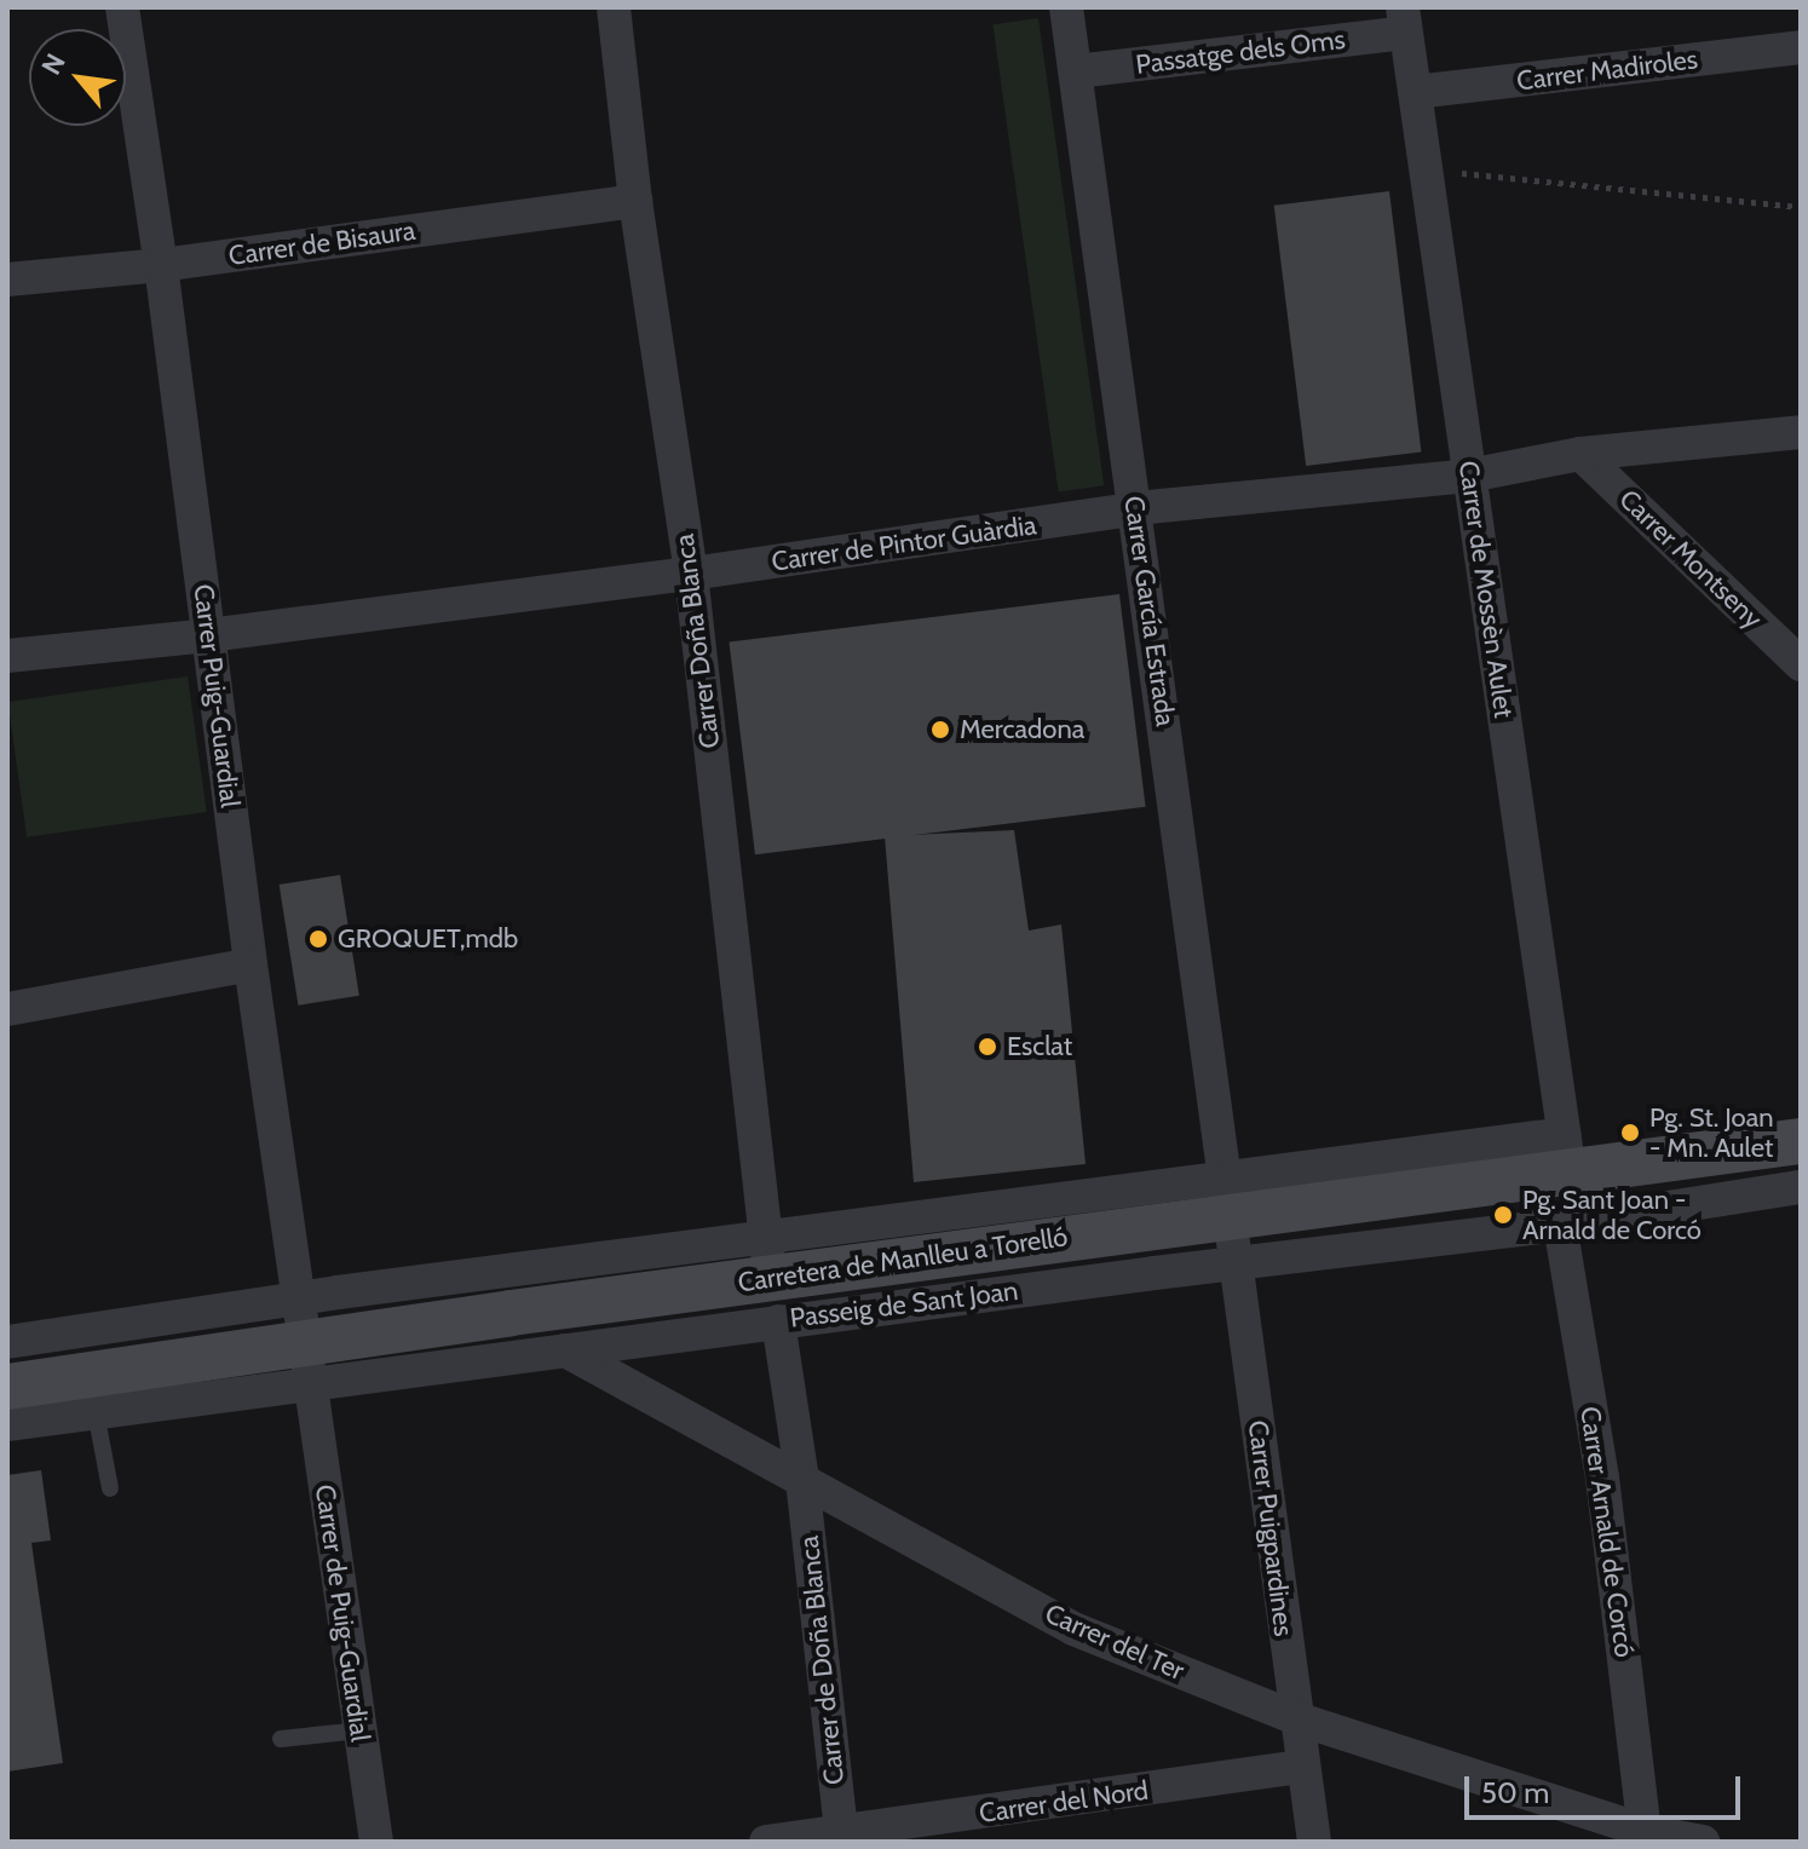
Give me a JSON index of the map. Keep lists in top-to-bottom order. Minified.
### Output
{"streets":{"street":["Passatge dels Oms","Carrer Madiroles","Carrer de Bisaura","Carrer de Pintor Guàrdia","Carrer Montseny","Carrer de Mossèn Aulet","Carrer García Estrada","Carrer Doña Blanca","Carrer Puig-Guardial","Carretera de Manlleu a Torelló","Passeig de Sant Joan","Carrer Puigpardines","Carrer Arnald de Corcó","Carrer de Puig-Guardial","Carrer del Ter","Carrer de Doña Blanca","Carrer del Nord"]},"crossings":[["Passatge dels Oms","Carrer de Mossèn Aulet"],["Passatge dels Oms","Carrer García Estrada"],["Carrer Madiroles","Carrer de Mossèn Aulet"],["Carrer de Bisaura","Carrer Doña Blanca"],["Carrer de Bisaura","Carrer Puig-Guardial"],["Carrer de Pintor Guàrdia","Carrer Montseny"],["Carrer de Pintor Guàrdia","Carrer de Mossèn Aulet"],["Carrer de Pintor Guàrdia","Carrer García Estrada"],["Carrer de Pintor Guàrdia","Carrer Doña Blanca"],["Carrer de Pintor Guàrdia","Carrer Puig-Guardial"],["Carrer de Mossèn Aulet","Carretera de Manlleu a Torelló"],["Carrer García Estrada","Carretera de Manlleu a Torelló"],["Carrer García Estrada","Carrer Puigpardines"],["Carrer Doña Blanca","Carretera de Manlleu a Torelló"],["Carrer Doña Blanca","Passeig de Sant Joan"],["Carrer Doña Blanca","Carrer del Ter"],["Carrer Doña Blanca","Carrer de Doña Blanca"],["Carrer Puig-Guardial","Carretera de Manlleu a Torelló"],["Carrer Puig-Guardial","Passeig de Sant Joan"],["Carrer Puig-Guardial","Carrer de Puig-Guardial"],["Carretera de Manlleu a Torelló","Passeig de Sant Joan"],["Carretera de Manlleu a Torelló","Carrer Puigpardines"],["Carretera de Manlleu a Torelló","Carrer de Puig-Guardial"],["Passeig de Sant Joan","Carrer Puigpardines"],["Passeig de Sant Joan","Carrer Arnald de Corcó"],["Passeig de Sant Joan","Carrer de Puig-Guardial"],["Passeig de Sant Joan","Carrer del Ter"],["Carrer Puigpardines","Carrer del Ter"],["Carrer Puigpardines","Carrer del Nord"],["Carrer Arnald de Corcó","Carrer del Ter"],["Carrer del Ter","Carrer de Doña Blanca"],["Carrer de Doña Blanca","Carrer del Nord"]],"places":["Mercadona","GROQUET,mdb","Esclat","Pg. St. Joan - Mn. Aulet","Pg. Sant Joan - Arnald de Corcó"],"scale_bar":"50 m","north":"top left"}
